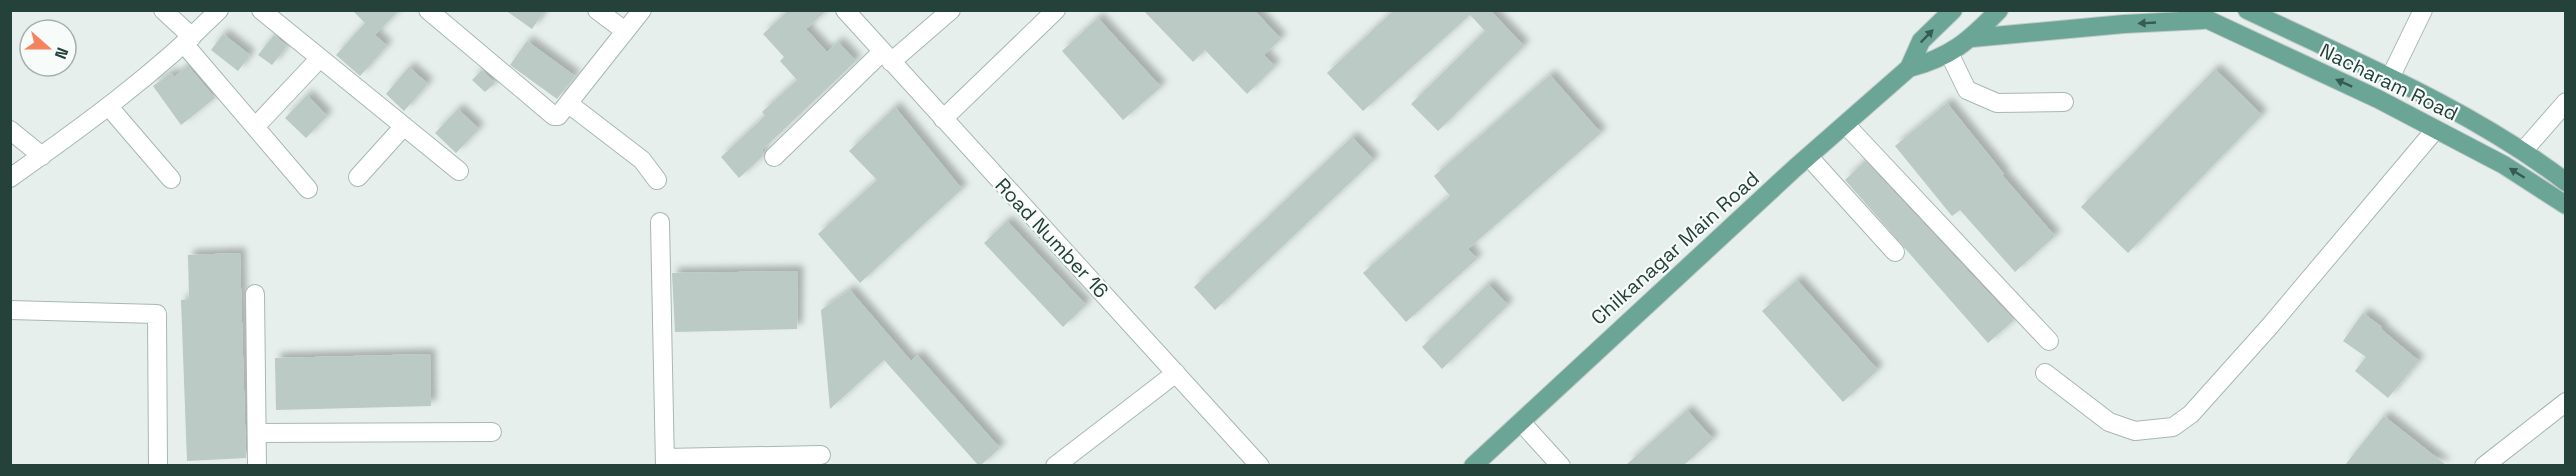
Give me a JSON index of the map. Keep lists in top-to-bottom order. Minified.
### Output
{"streets":{"main road":["Nacharam Road","Chilkanagar Main Road"],"street":["Road Number 16"]},"north":"right"}
